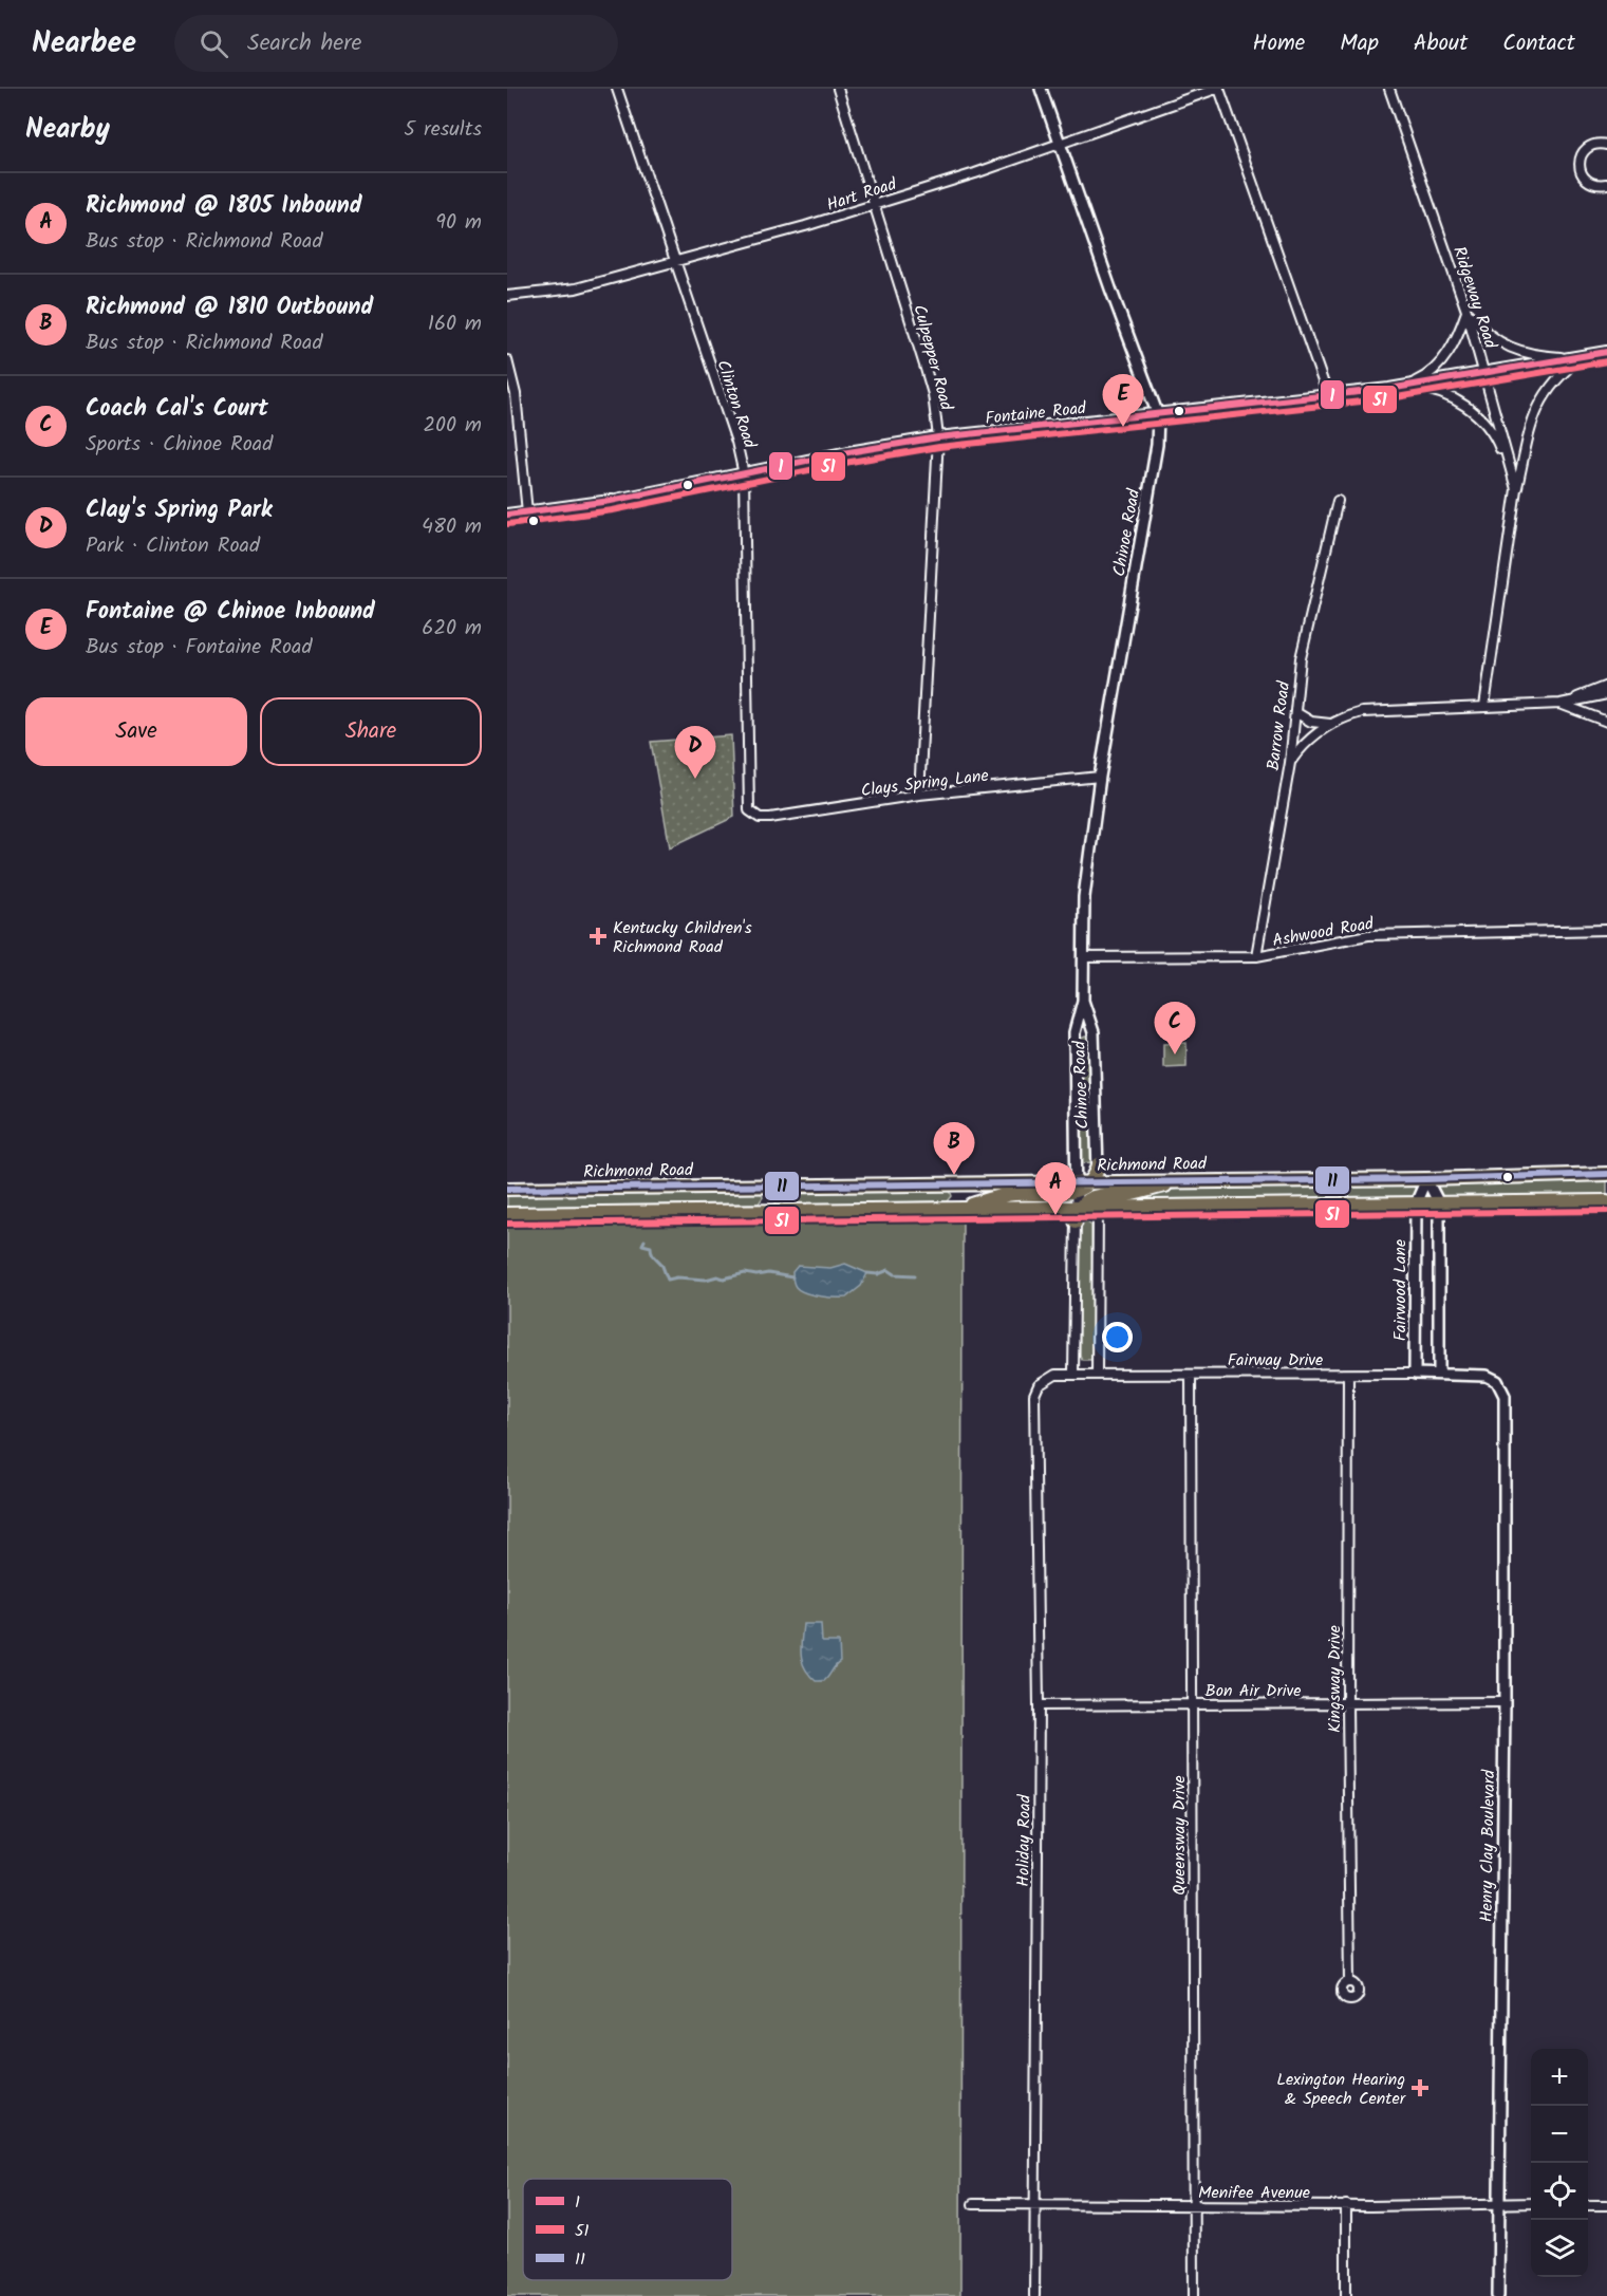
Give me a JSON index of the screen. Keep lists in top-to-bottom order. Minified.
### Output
{"streets":{"main road":["Richmond Road"],"street":["Hart Road","Ridgeway Road","Culpepper Road","Clinton Road","Fontaine Road","Chinoe Road","Barrow Road","Clays Spring Lane","Ashwood Road","Fairwood Lane","Fairway Drive","Kingsway Drive","Bon Air Drive","Queensway Drive","Holiday Road","Henry Clay Boulevard","Menifee Avenue"]},"crossings":[["Hart Road","Culpepper Road"],["Hart Road","Clinton Road"],["Hart Road","Chinoe Road"],["Ridgeway Road","Fontaine Road"],["Culpepper Road","Fontaine Road"],["Culpepper Road","Clays Spring Lane"],["Clinton Road","Fontaine Road"],["Clinton Road","Clays Spring Lane"],["Fontaine Road","Chinoe Road"],["Chinoe Road","Clays Spring Lane"],["Chinoe Road","Ashwood Road"],["Chinoe Road","Richmond Road"],["Barrow Road","Ashwood Road"],["Richmond Road","Fairwood Lane"],["Fairwood Lane","Fairway Drive"],["Fairway Drive","Kingsway Drive"],["Fairway Drive","Queensway Drive"],["Fairway Drive","Holiday Road"],["Fairway Drive","Henry Clay Boulevard"],["Kingsway Drive","Bon Air Drive"],["Bon Air Drive","Queensway Drive"],["Bon Air Drive","Holiday Road"],["Bon Air Drive","Henry Clay Boulevard"],["Queensway Drive","Menifee Avenue"],["Holiday Road","Menifee Avenue"],["Henry Clay Boulevard","Menifee Avenue"]],"places":{"health":["Kentucky Children's Richmond Road","Lexington Hearing & Speech Center"]},"lines":["transit line 1","transit line 51","transit line 11"],"legend":["1","51","11"],"page":{"header":"Nearbee","search":"Search here","nav":["Home","Map","About","Contact"],"heading":["Nearby","5 results"],"list":[{"mark":"A","name":"Richmond @ 1805 Inbound","note":"Bus stop · Richmond Road","value":"90 m"},{"mark":"B","name":"Richmond @ 1810 Outbound","note":"Bus stop · Richmond Road","value":"160 m"},{"mark":"C","name":"Coach Cal's Court","note":"Sports · Chinoe Road","value":"200 m"},{"mark":"D","name":"Clay's Spring Park","note":"Park · Clinton Road","value":"480 m"},{"mark":"E","name":"Fontaine @ Chinoe Inbound","note":"Bus stop · Fontaine Road","value":"620 m"}],"pins":["E","D","C","B","A"],"buttons":["Save","Share"],"map_buttons":["+","−"]}}
